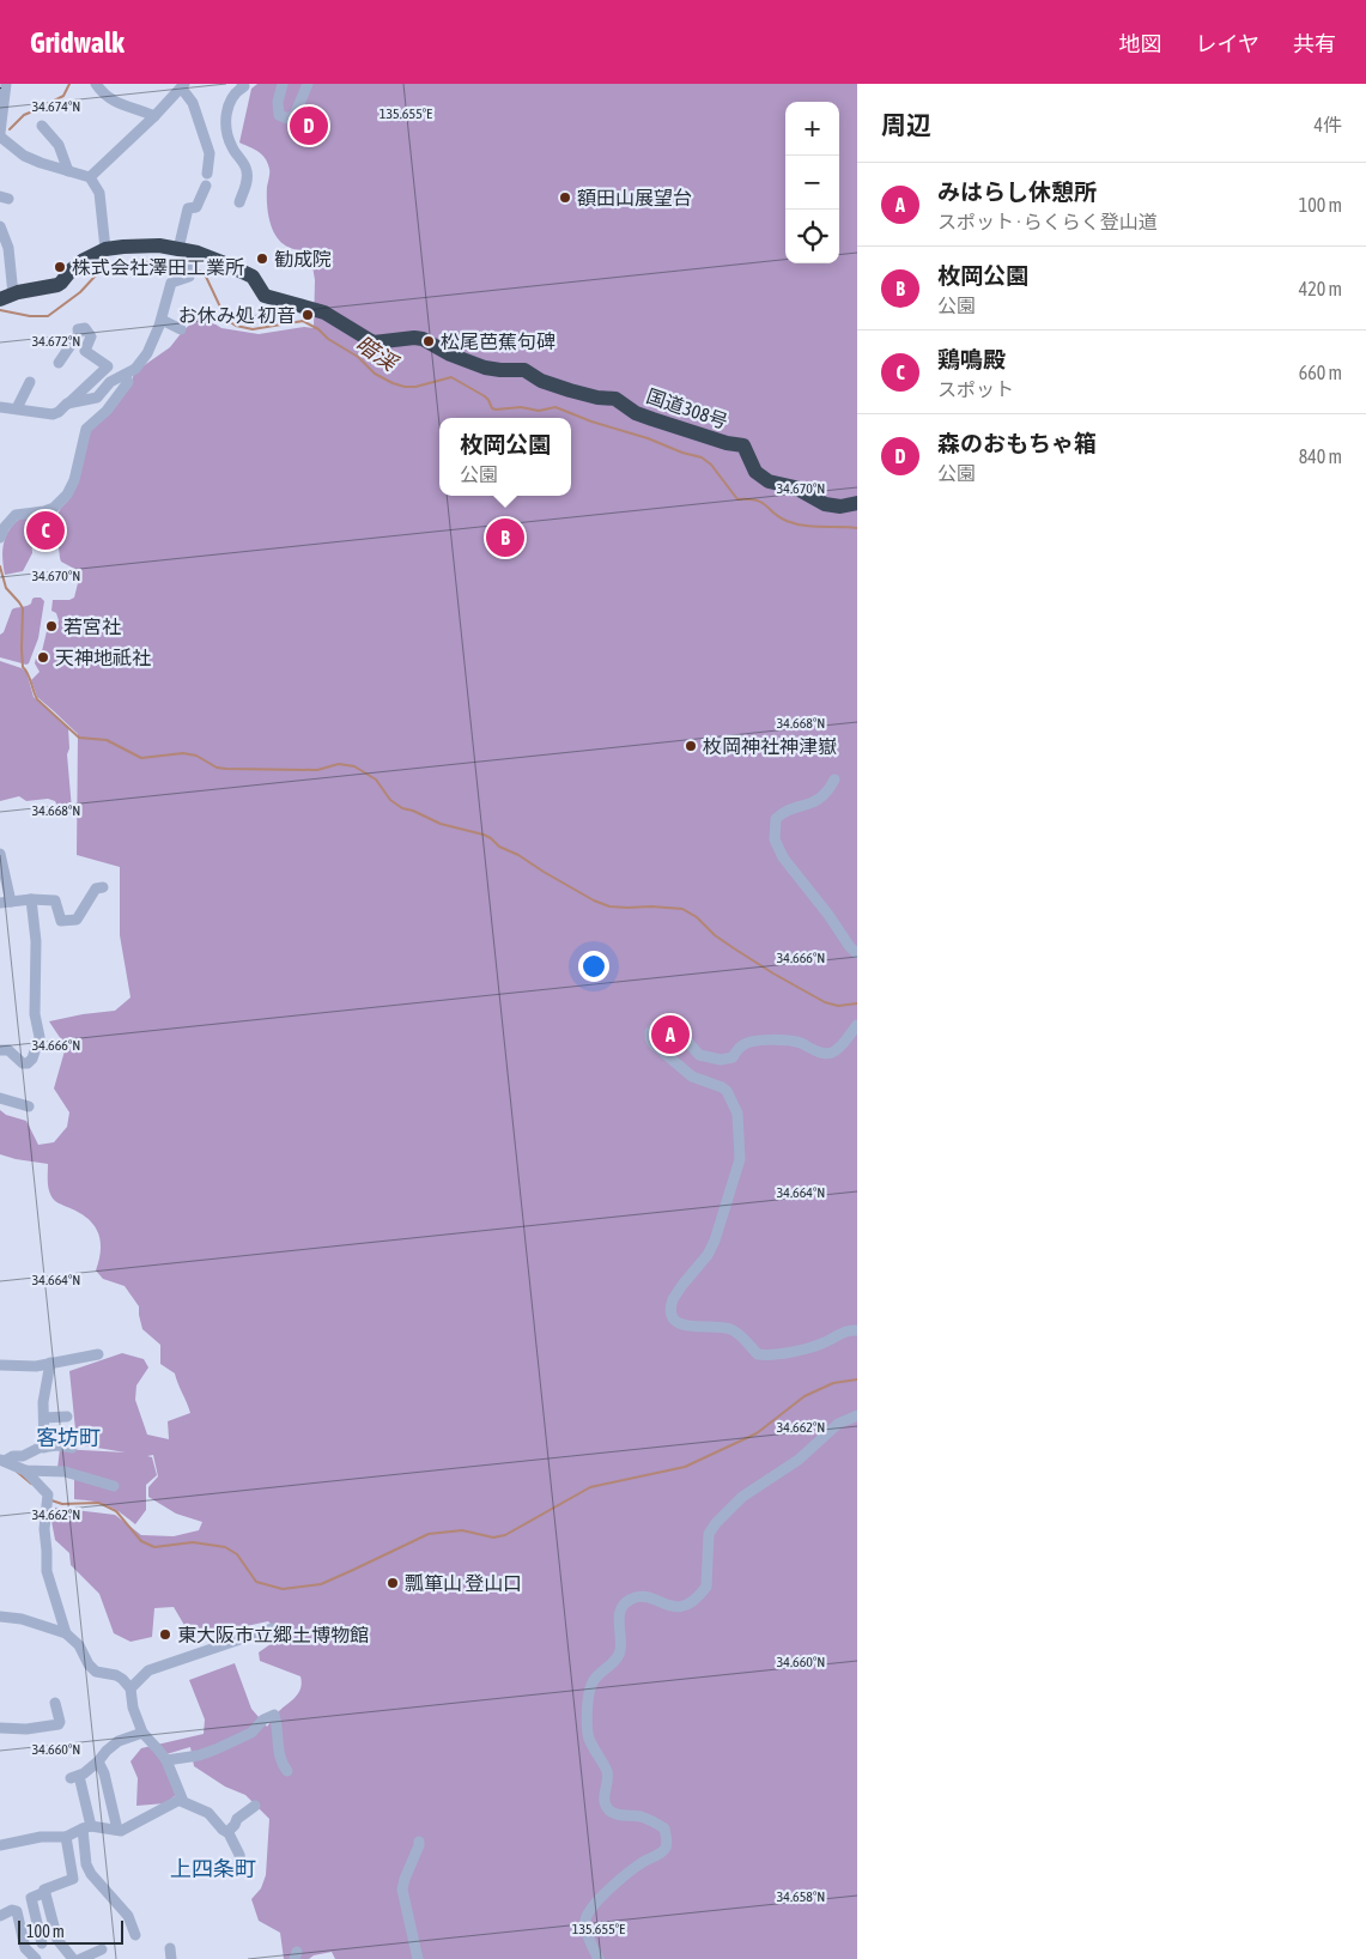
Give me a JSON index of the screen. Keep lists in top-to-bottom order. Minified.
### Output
{"streets":{"highway":["国道308号"]},"districts":["客坊町","上四条町"],"water":["暗渓"],"places":["額田山展望台","勧成院","株式会社澤田工業所","お休み処 初音","松尾芭蕉句碑","若宮社","天神地祇社","枚岡神社神津嶽","瓢箪山 登山口","東大阪市立郷土博物館"],"scale_bar":"100 m","page":{"header":"Gridwalk","nav":["地図","レイヤ","共有"],"heading":["周辺","4件"],"map_buttons":["+","−"],"pins":["D","C","B","A"],"list":[{"mark":"A","name":"みはらし休憩所","note":"スポット · らくらく登山道","value":"100 m"},{"mark":"B","name":"枚岡公園","note":"公園","value":"420 m"},{"mark":"C","name":"鶏鳴殿","note":"スポット","value":"660 m"},{"mark":"D","name":"森のおもちゃ箱","note":"公園","value":"840 m"}],"popup":["枚岡公園","公園"],"scale":"100 m"},"coordinates":["34.674°N","135.655°E","34.672°N","34.670°N","34.668°N","34.666°N","34.664°N","34.662°N","34.660°N","34.658°N"]}
